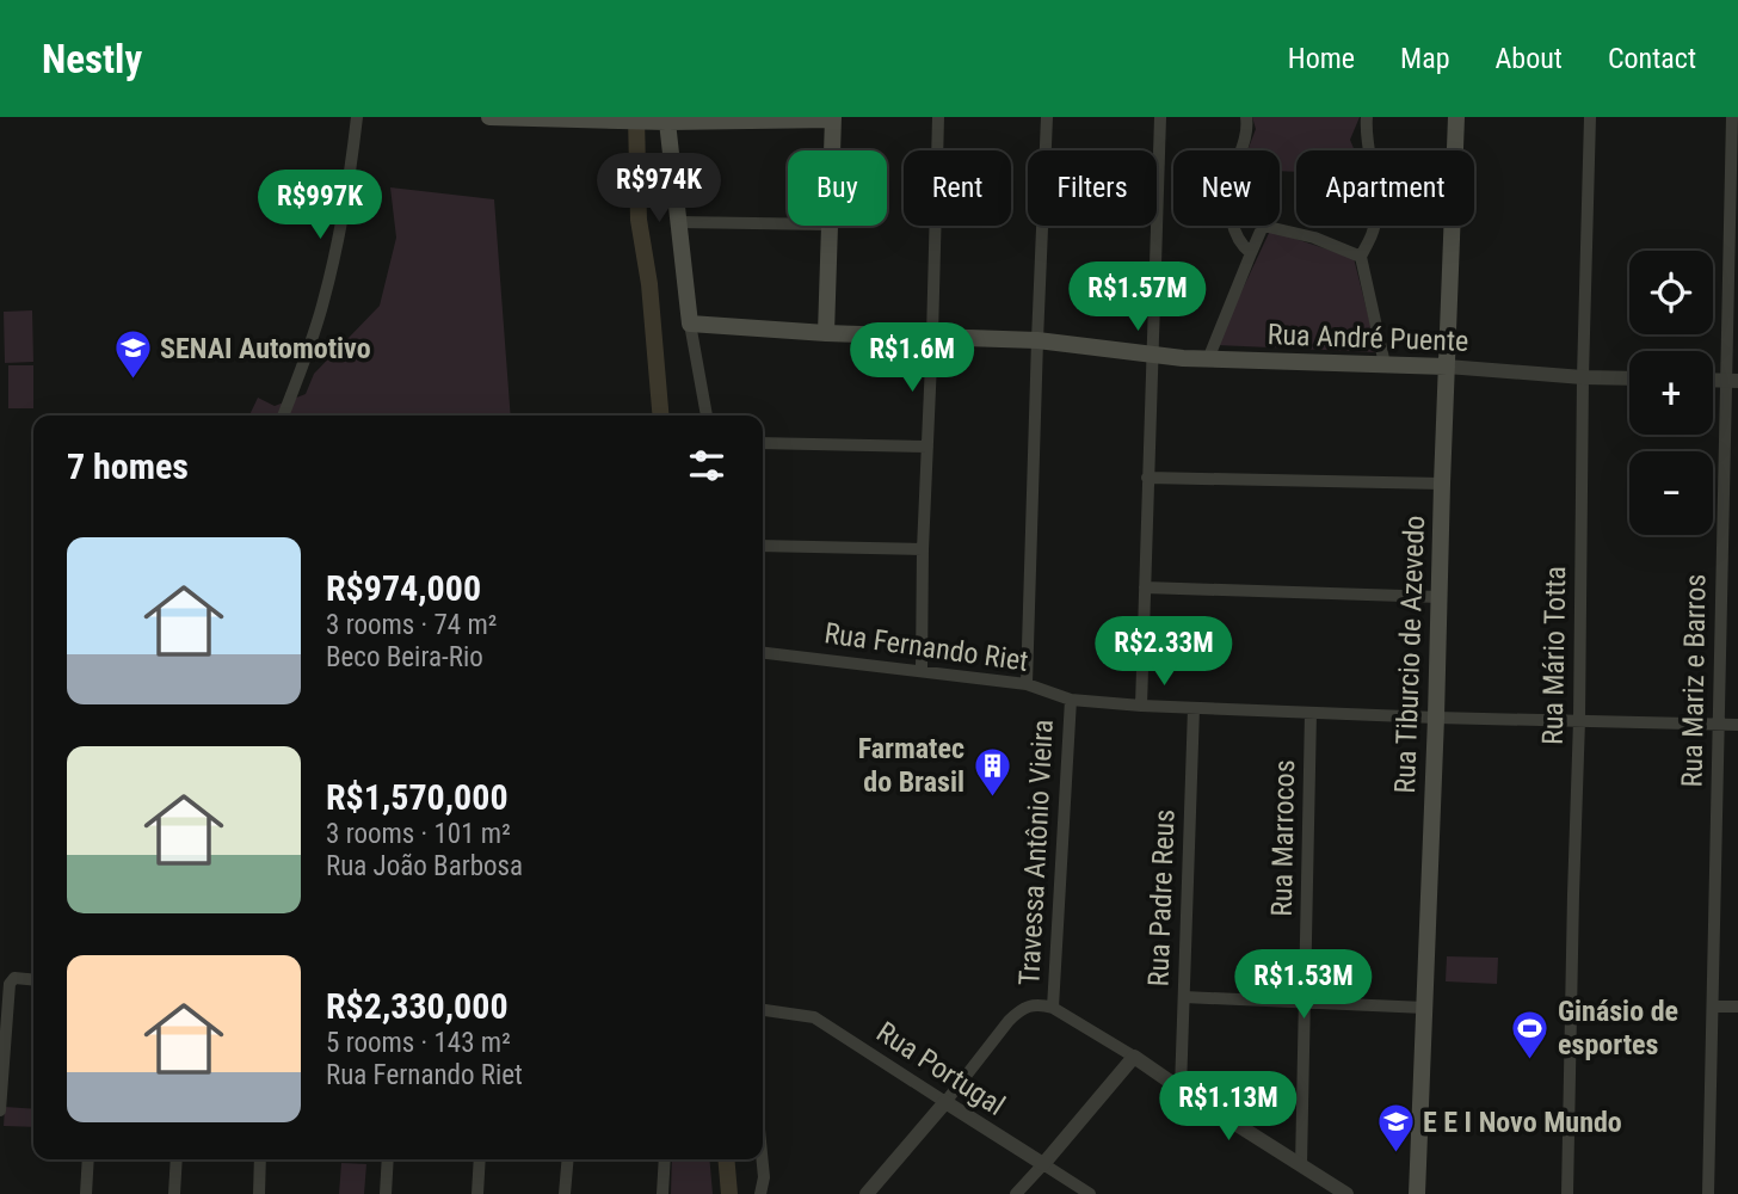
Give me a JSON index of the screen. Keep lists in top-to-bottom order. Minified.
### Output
{"streets":{"main road":["Rua André Puente","Rua Tiburcio de Azevedo"],"street":["Rua Fernando Riet","Rua Mário Totta","Rua Mariz e Barros","Rua Marrocos","Travessa Antônio Vieira","Rua Padre Reus","Rua Portugal"]},"crossings":[["Rua André Puente","Rua Tiburcio de Azevedo"],["Rua André Puente","Rua Mário Totta"],["Rua Fernando Riet","Rua Tiburcio de Azevedo"],["Rua Fernando Riet","Rua Mário Totta"],["Rua Fernando Riet","Rua Mariz e Barros"],["Rua Fernando Riet","Rua Marrocos"],["Rua Fernando Riet","Travessa Antônio Vieira"],["Rua Fernando Riet","Rua Padre Reus"]],"places":{"school or university":["SENAI Automotivo","E E I Novo Mundo"],"building":["Farmatec do Brasil"],"sports":["Ginásio de esportes"]},"page":{"header":"Nestly","nav":["Home","Map","About","Contact"],"chip":["Buy","Rent","Filters","New","Apartment"],"price":["R$974K","R$997K","R$1.57M","R$1.6M","R$2.33M","R$1.53M","R$1.13M"],"map_buttons":["+","−"],"heading":"7 homes","list":[{"name":"R$974,000","note":"3 rooms · 74 m² · Beco Beira-Rio"},{"name":"R$1,570,000","note":"3 rooms · 101 m² · Rua João Barbosa"},{"name":"R$2,330,000","note":"5 rooms · 143 m² · Rua Fernando Riet"}]}}
